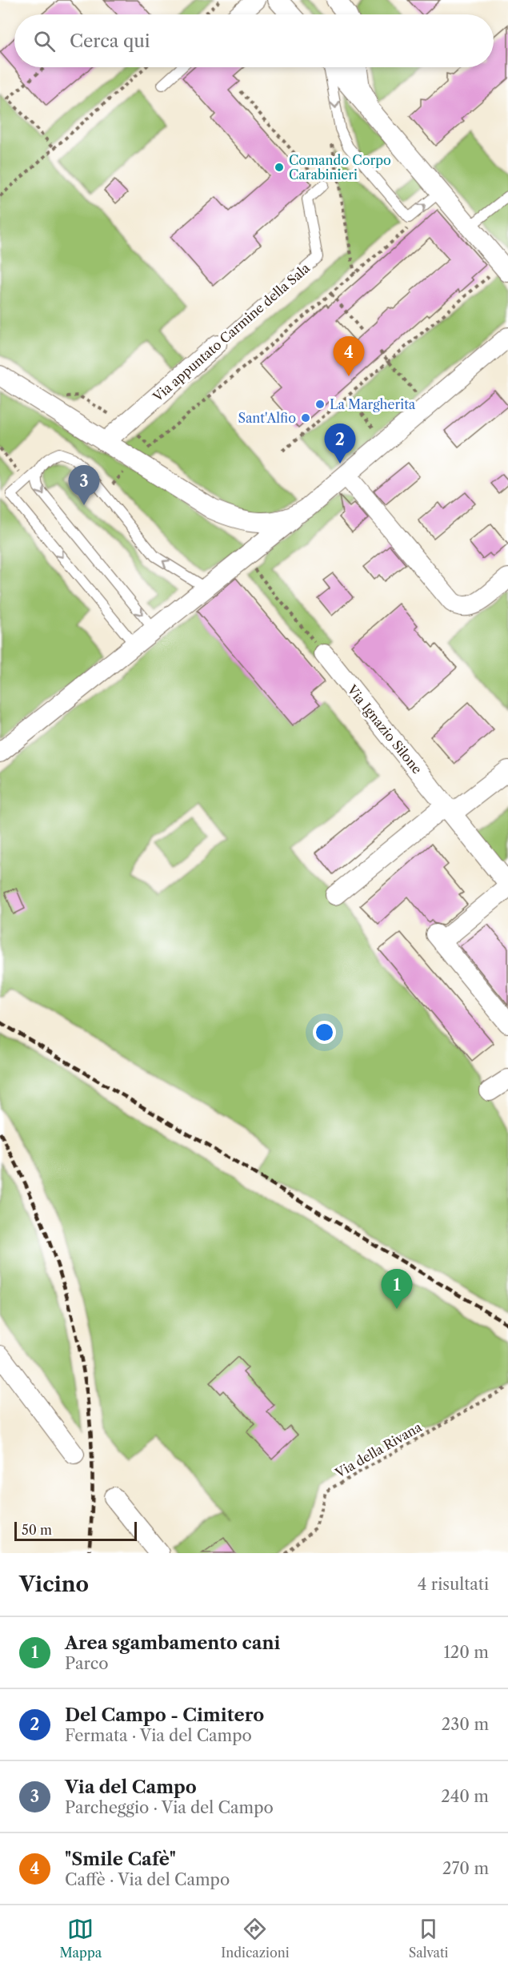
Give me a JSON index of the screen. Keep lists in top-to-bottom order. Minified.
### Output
{"streets":{"street":["Via appuntato Carmine della Sala","Via Ignazio Silone"],"path":["Via della Rivana"]},"places":["Comando Corpo Carabinieri","La Margherita","Sant'Alfio"],"scale_bar":"50 m","page":{"search":"Cerca qui","pins":["4","2","3","1"],"scale":"50 m","heading":["Vicino","4 risultati"],"list":[{"mark":"1","name":"Area sgambamento cani","note":"Parco","value":"120 m"},{"mark":"2","name":"Del Campo - Cimitero","note":"Fermata · Via del Campo","value":"230 m"},{"mark":"3","name":"Via del Campo","note":"Parcheggio · Via del Campo","value":"240 m"},{"mark":"4","name":"\"Smile Cafè\"","note":"Caffè · Via del Campo","value":"270 m"}],"nav":["Mappa","Indicazioni","Salvati"]}}
